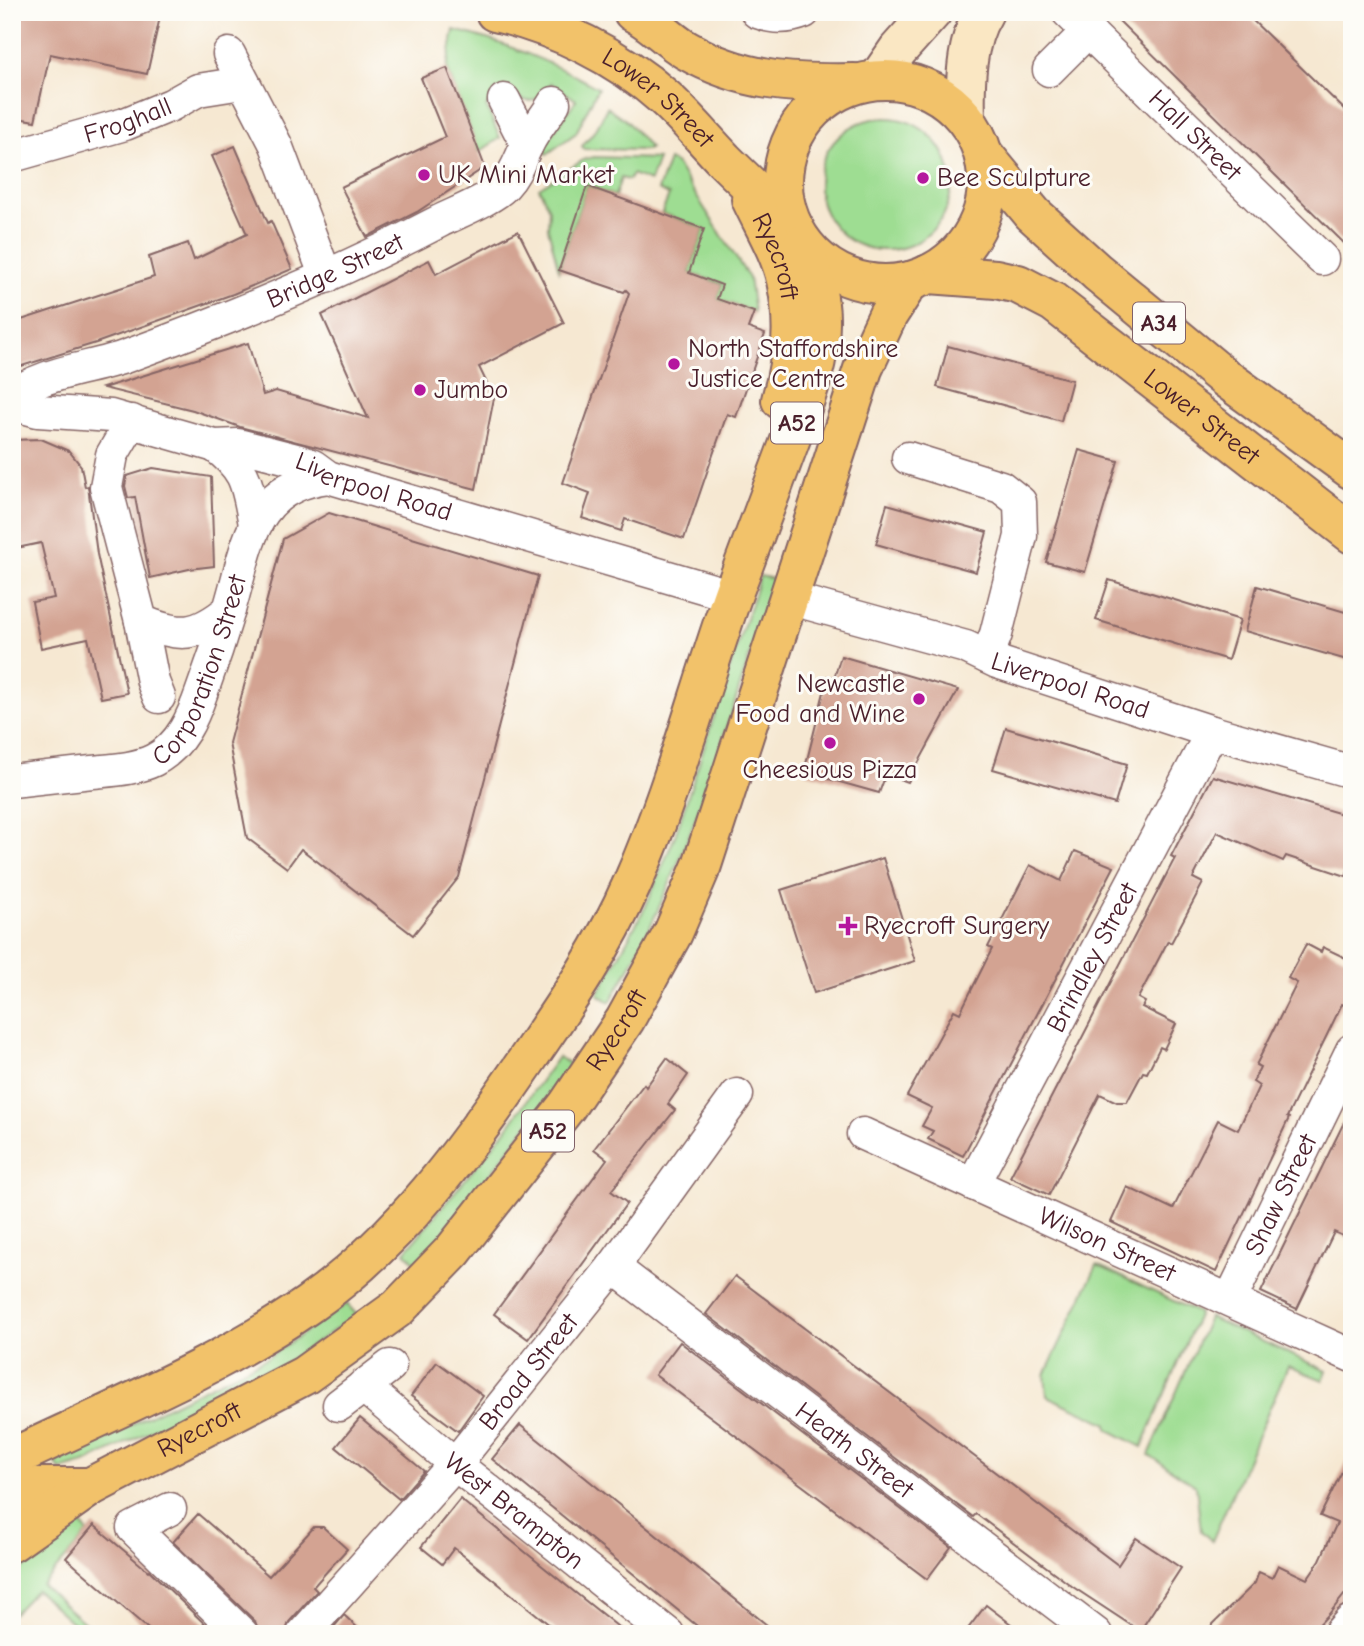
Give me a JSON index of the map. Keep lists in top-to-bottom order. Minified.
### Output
{"streets":{"highway":["Lower Street","Ryecroft","A34","A52"],"street":["Froghall","Hall Street","Bridge Street","Liverpool Road","Corporation Street","Brindley Street","Shaw Street","Wilson Street","Broad Street","Heath Street","West Brampton"]},"crossings":[["Lower Street","Ryecroft"],["Ryecroft","Liverpool Road"],["Liverpool Road","Corporation Street"],["Liverpool Road","Brindley Street"],["Brindley Street","Wilson Street"],["Shaw Street","Wilson Street"],["Broad Street","Heath Street"],["Broad Street","West Brampton"]],"places":{"other":["UK Mini Market","Bee Sculpture","North Staffordshire Justice Centre","Jumbo","Newcastle Food and Wine","Cheesious Pizza"],"health":["Ryecroft Surgery"]}}
